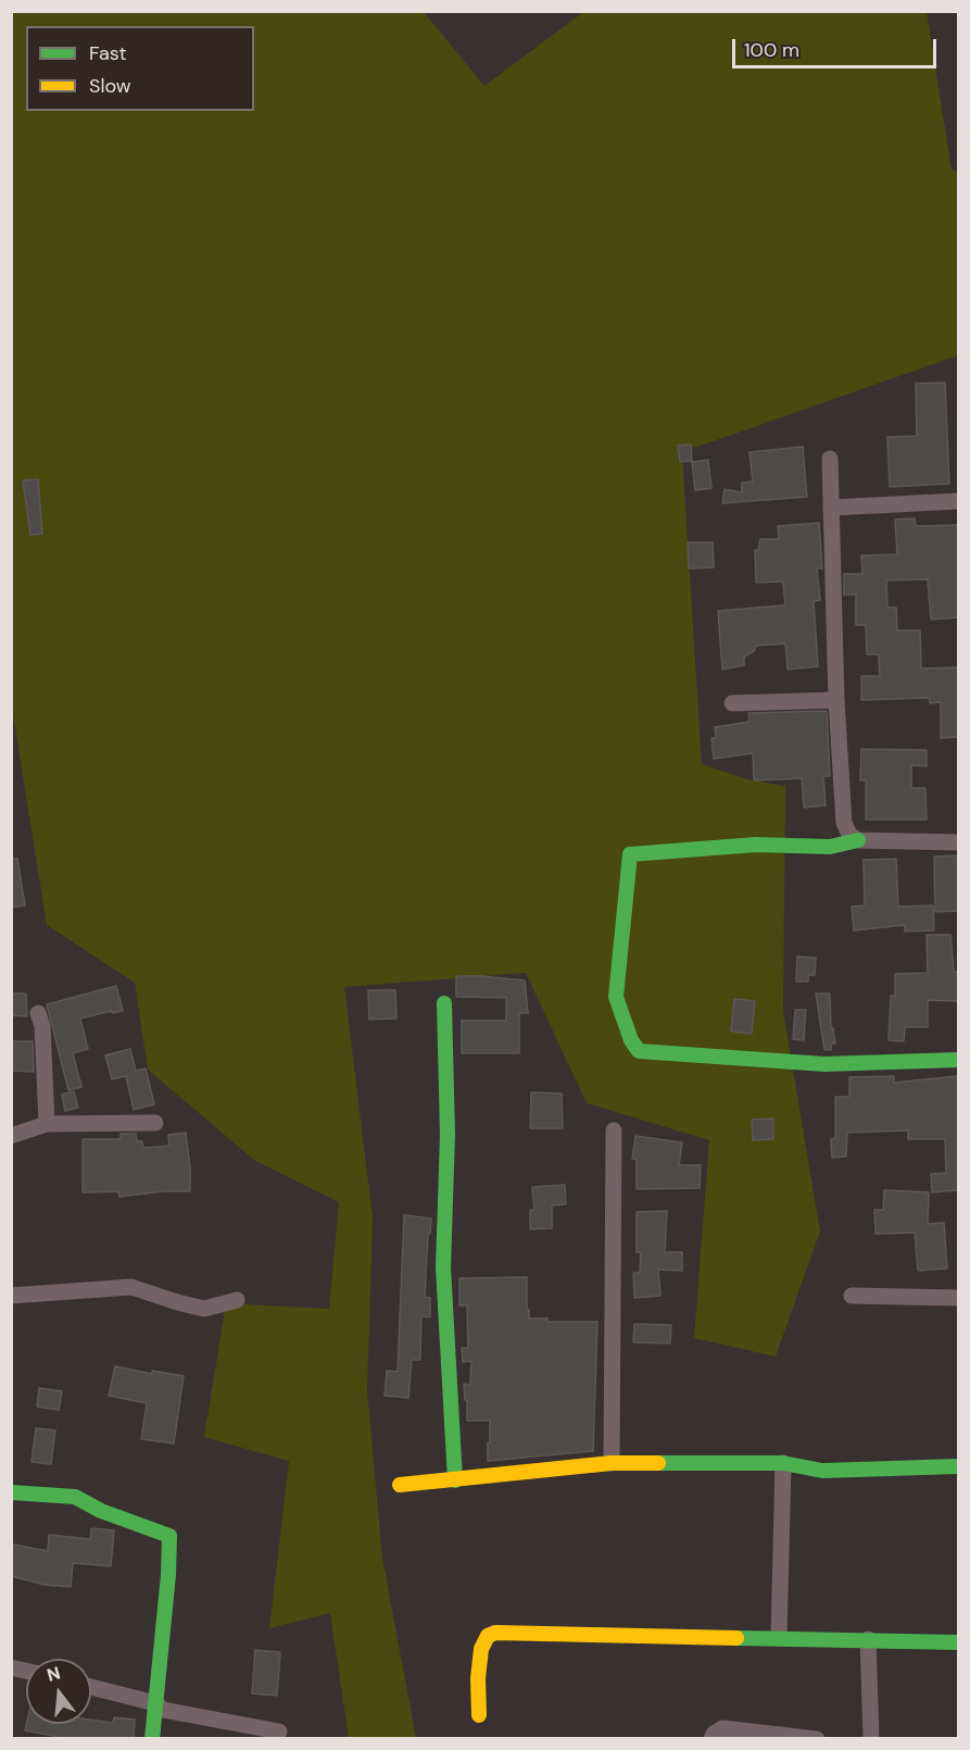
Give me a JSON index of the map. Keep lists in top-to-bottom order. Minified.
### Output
{"legend":["Fast","Slow"],"scale_bar":"100 m","north":"top"}
